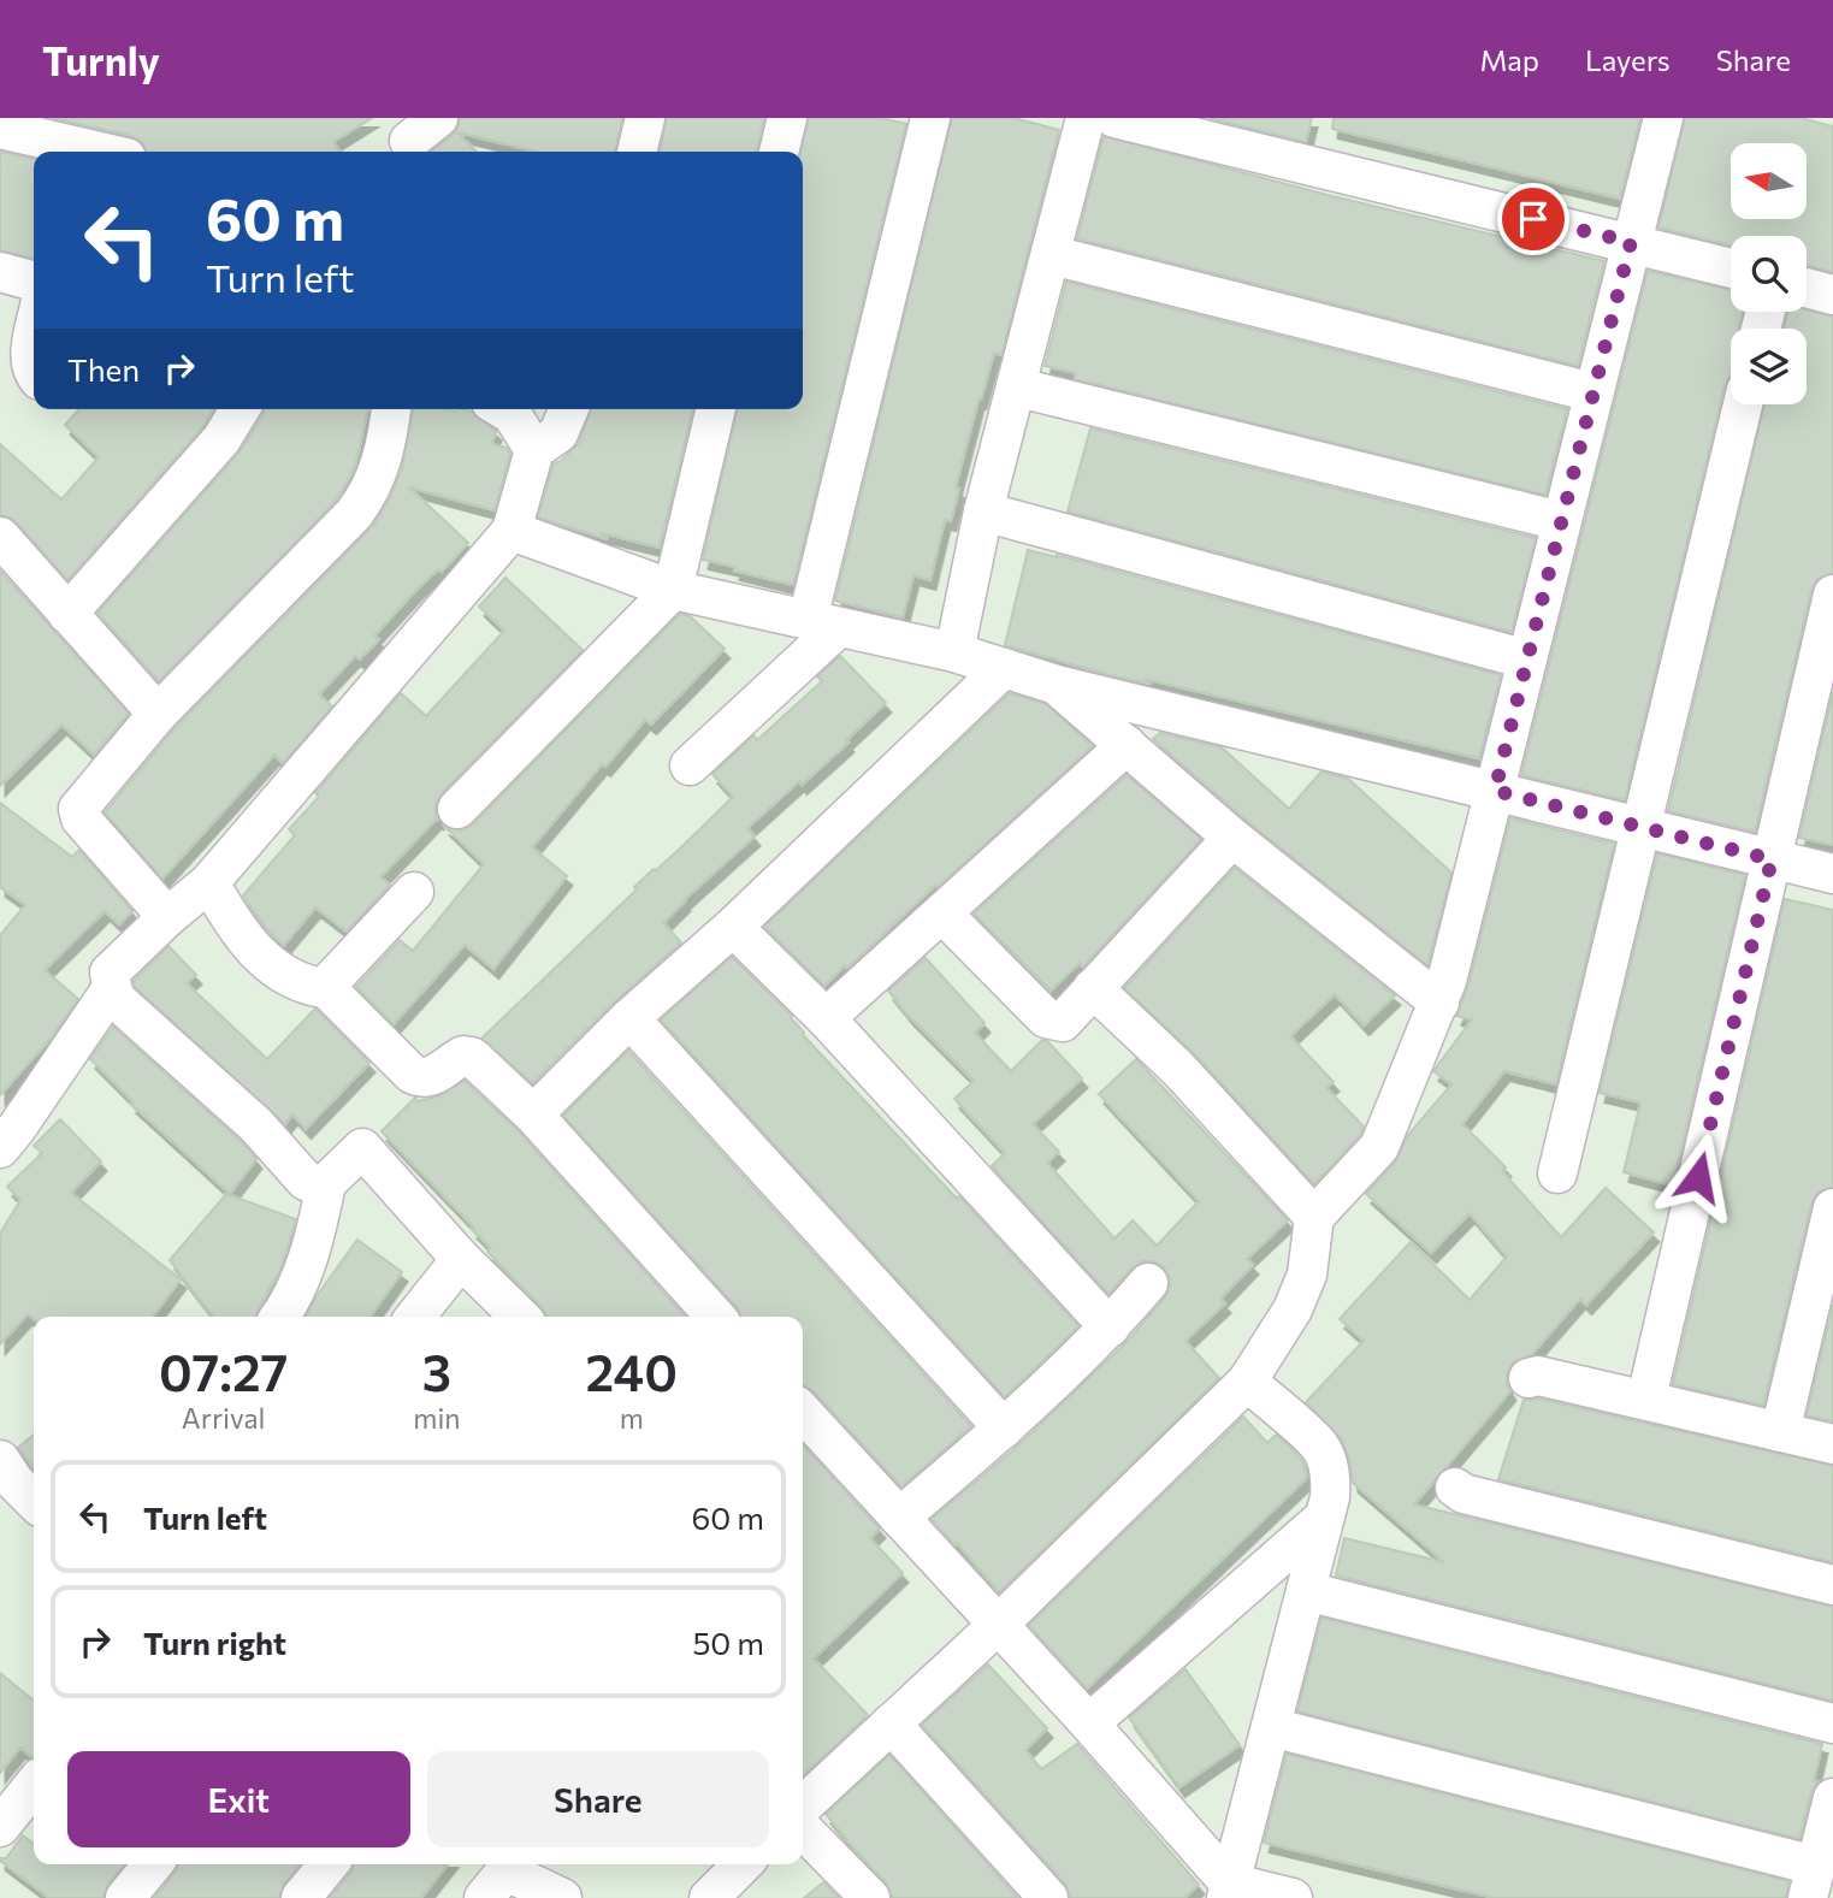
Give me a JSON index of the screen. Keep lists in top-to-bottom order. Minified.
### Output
{"north":"left","page":{"header":"Turnly","nav":["Map","Layers","Share"],"turn":["60 m","Turn left"],"then":"Then","eta":["07:27","Arrival","3","min","240","m"],"list":[{"name":"Turn left","value":"60 m"},{"name":"Turn right","value":"50 m"}],"buttons":["Exit","Share"]}}
